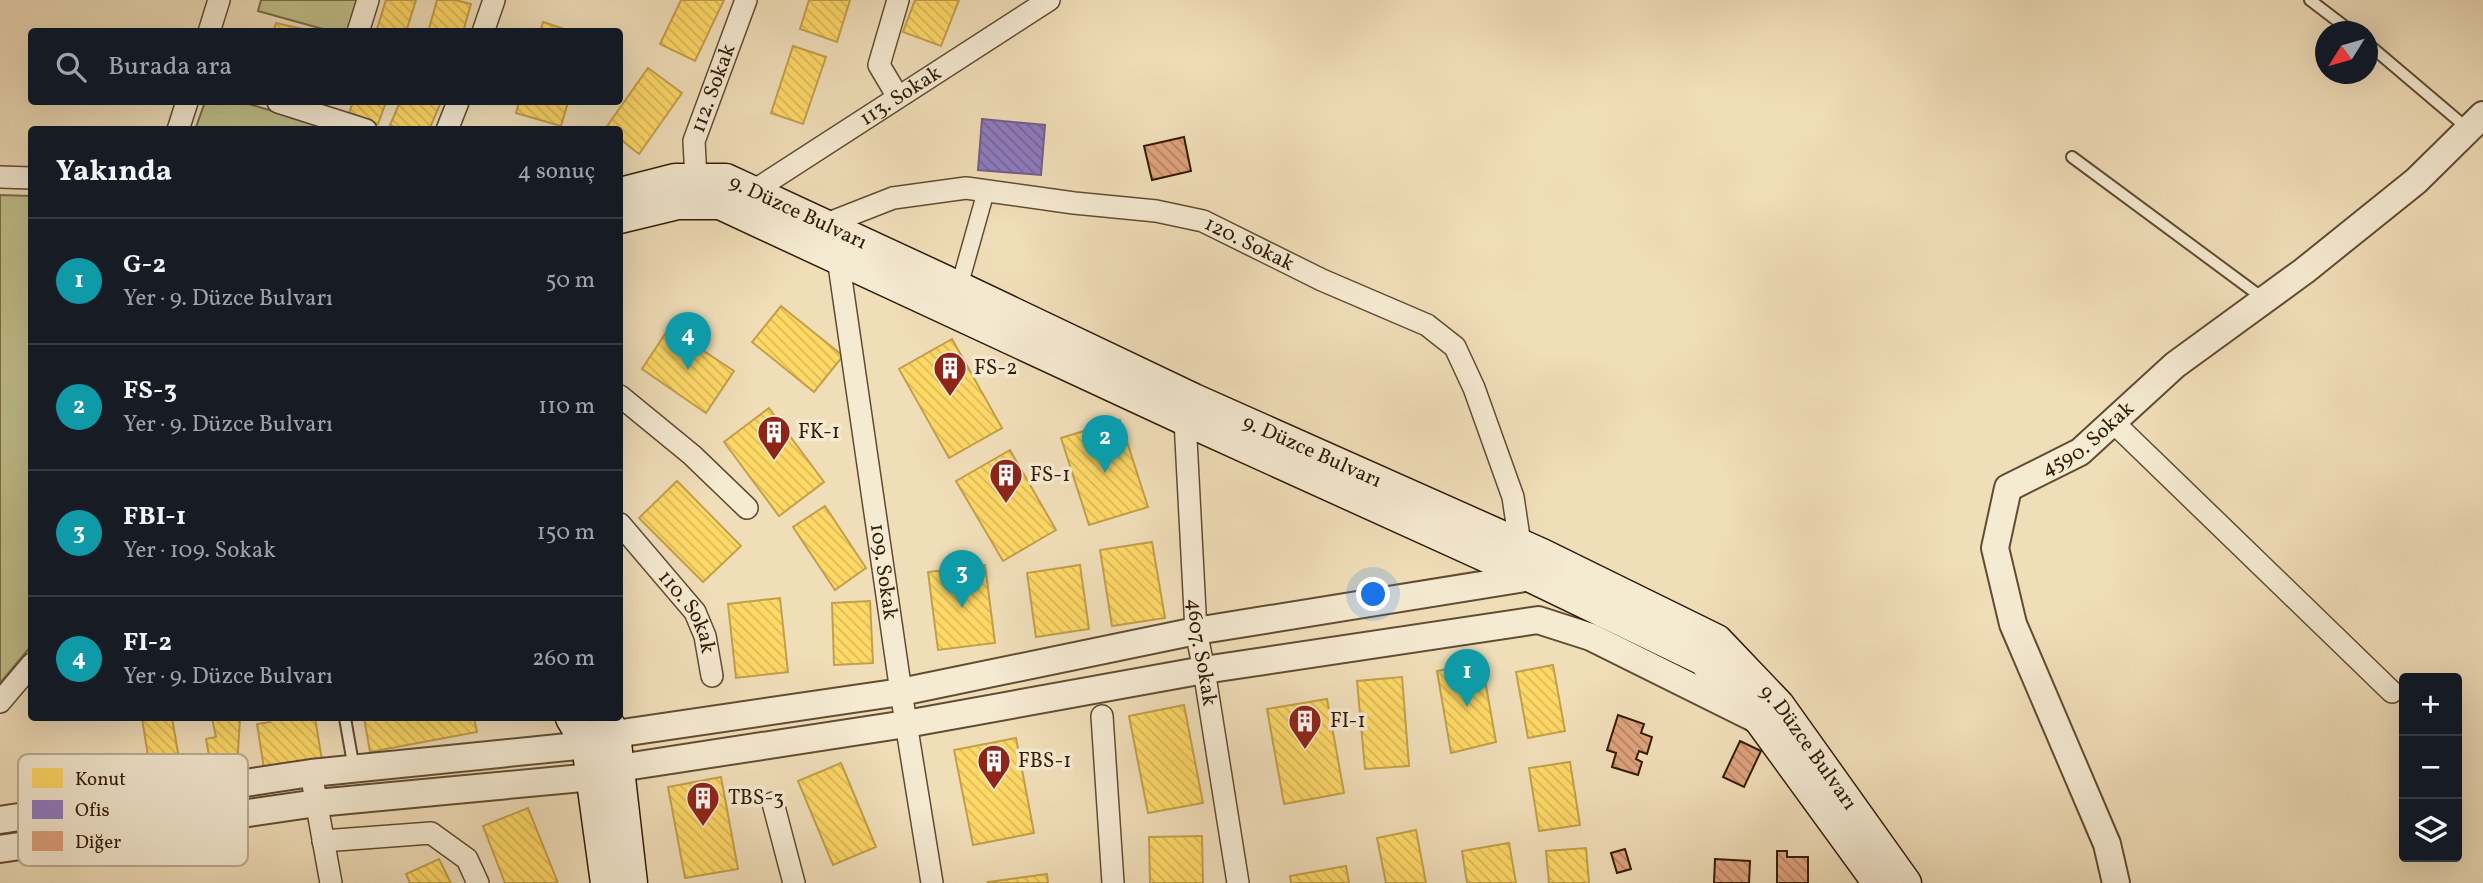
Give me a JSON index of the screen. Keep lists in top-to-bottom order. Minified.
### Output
{"streets":{"main road":["9. Düzce Bulvarı"],"street":["112. Sokak","113. Sokak","120. Sokak","4590. Sokak","109. Sokak","110. Sokak","4607. Sokak"]},"crossings":[["112. Sokak","9. Düzce Bulvarı"],["113. Sokak","9. Düzce Bulvarı"],["9. Düzce Bulvarı","120. Sokak"],["9. Düzce Bulvarı","109. Sokak"],["9. Düzce Bulvarı","4607. Sokak"]],"places":{"building":["FS-2","FK-1","FS-1","FI-1","FBS-1","TBS-3"]},"legend":["Konut","Ofis","Diğer"],"north":"bottom left","page":{"search":"Burada ara","heading":["Yakında","4 sonuç"],"list":[{"mark":"1","name":"G-2","note":"Yer · 9. Düzce Bulvarı","value":"50 m"},{"mark":"2","name":"FS-3","note":"Yer · 9. Düzce Bulvarı","value":"110 m"},{"mark":"3","name":"FBI-1","note":"Yer · 109. Sokak","value":"150 m"},{"mark":"4","name":"FI-2","note":"Yer · 9. Düzce Bulvarı","value":"260 m"}],"pins":["4","2","3","1"],"map_buttons":["+","−"]}}
